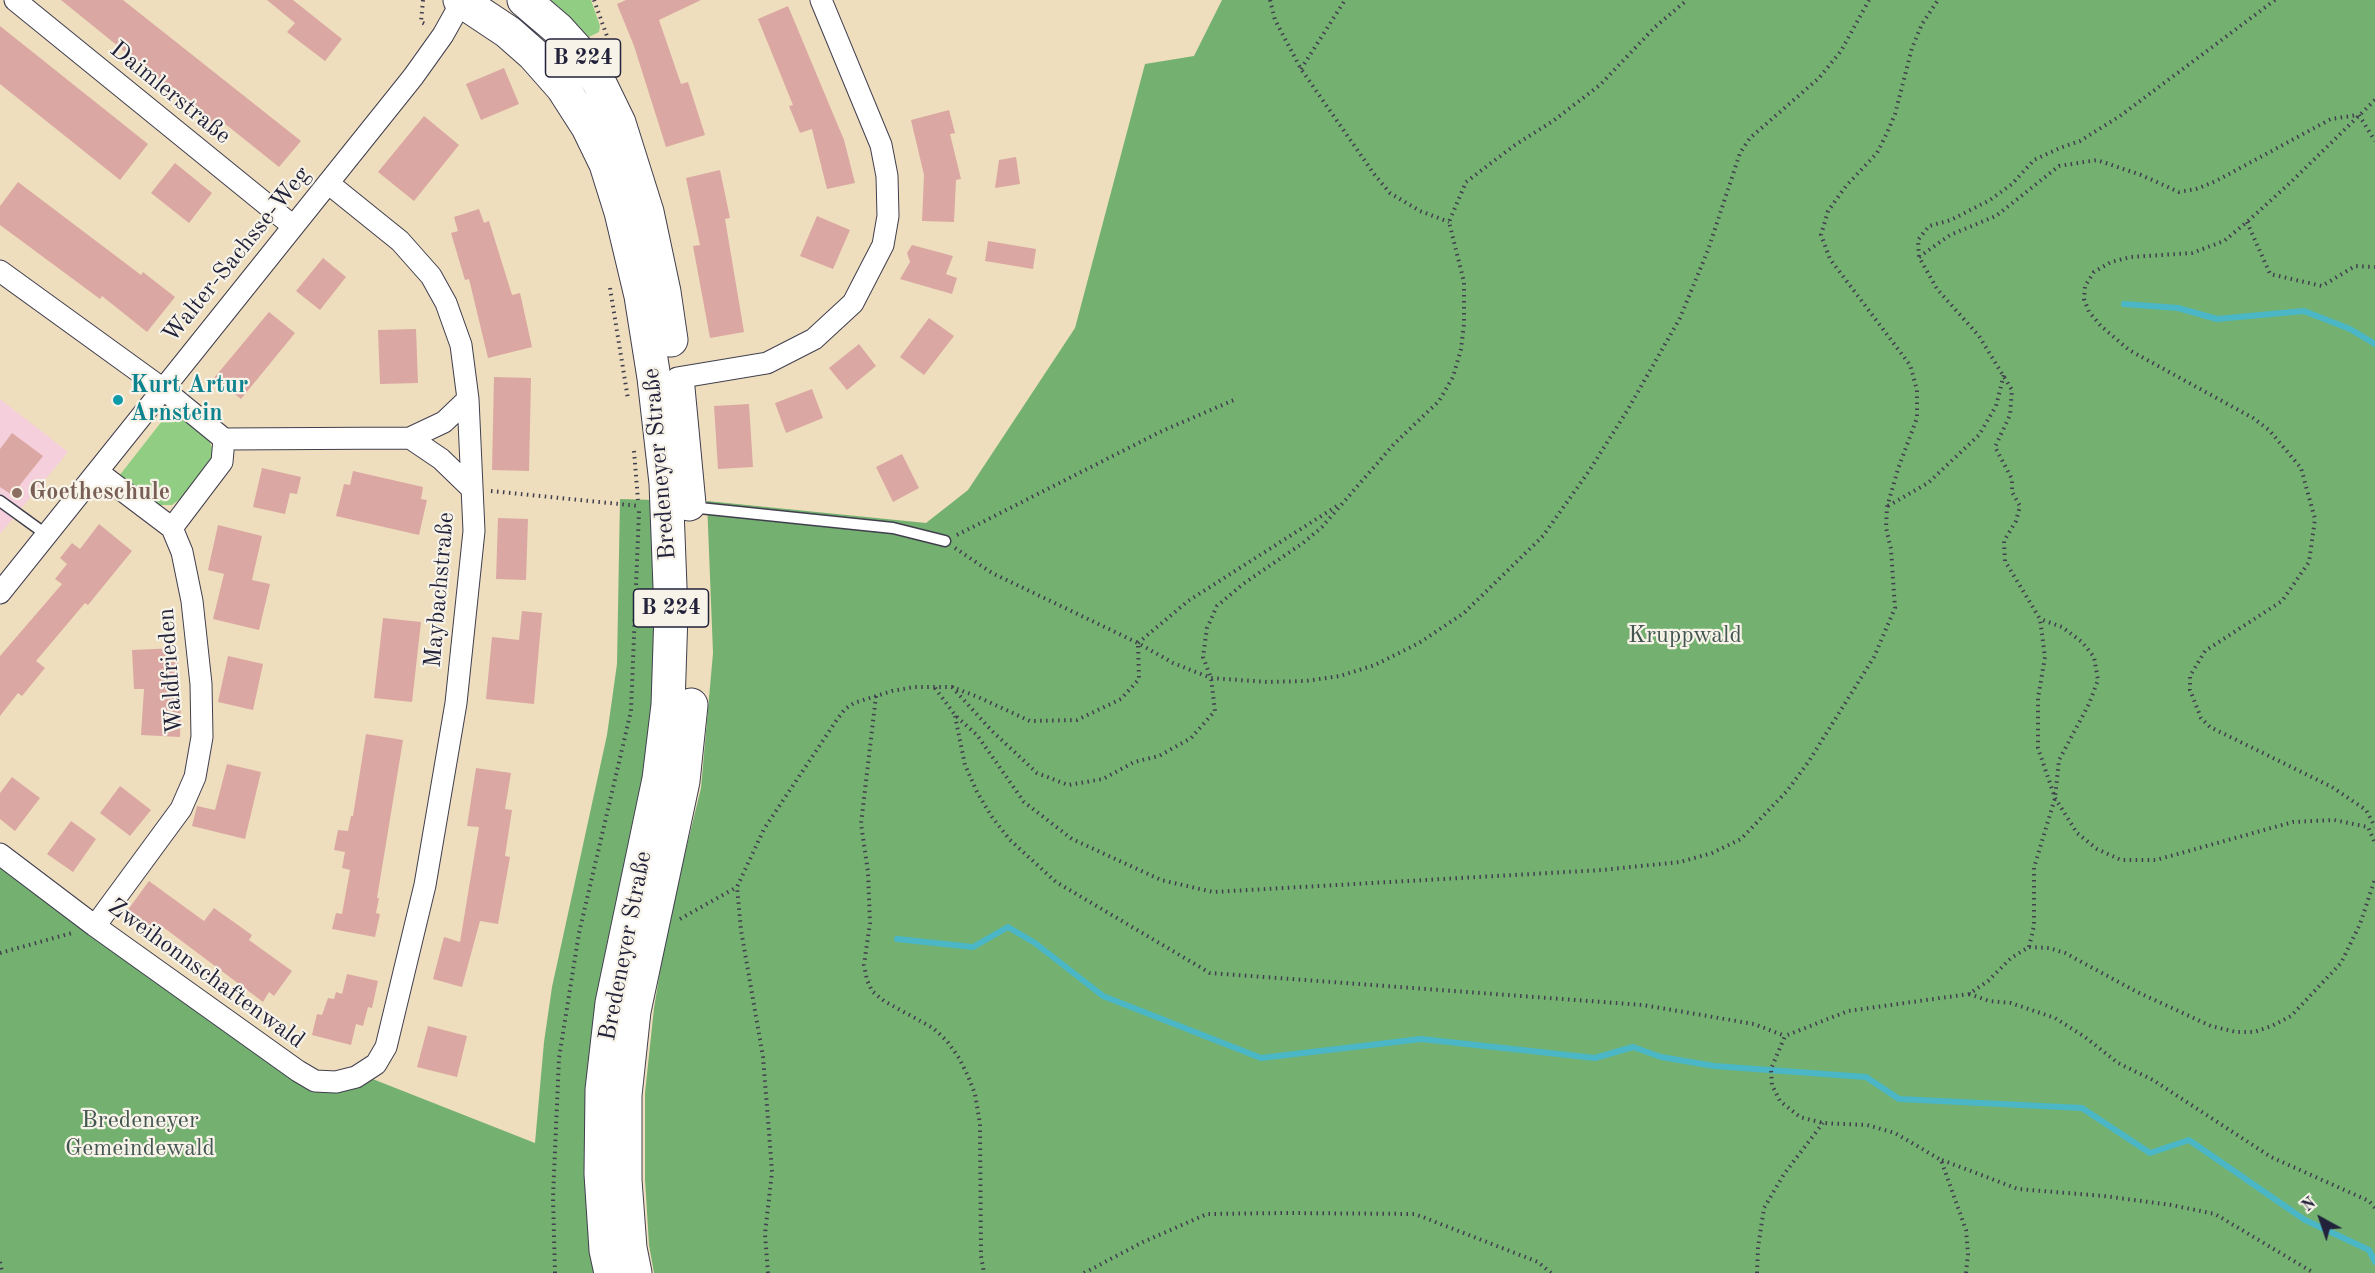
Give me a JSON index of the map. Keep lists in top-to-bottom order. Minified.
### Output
{"streets":{"main road":["B 224","Bredeneyer Straße"],"street":["Daimlerstraße","Walter-Sachsse-Weg","Maybachstraße","Waldfrieden","Zweihonnschaftenwald"]},"crossings":[["Daimlerstraße","Walter-Sachsse-Weg"],["Walter-Sachsse-Weg","Bredeneyer Straße"],["Walter-Sachsse-Weg","Maybachstraße"],["Maybachstraße","Zweihonnschaftenwald"],["Waldfrieden","Zweihonnschaftenwald"]],"parks":["Kruppwald","Bredeneyer Gemeindewald"],"places":["Kurt Artur Arnstein","Goetheschule"],"north":"top left"}
